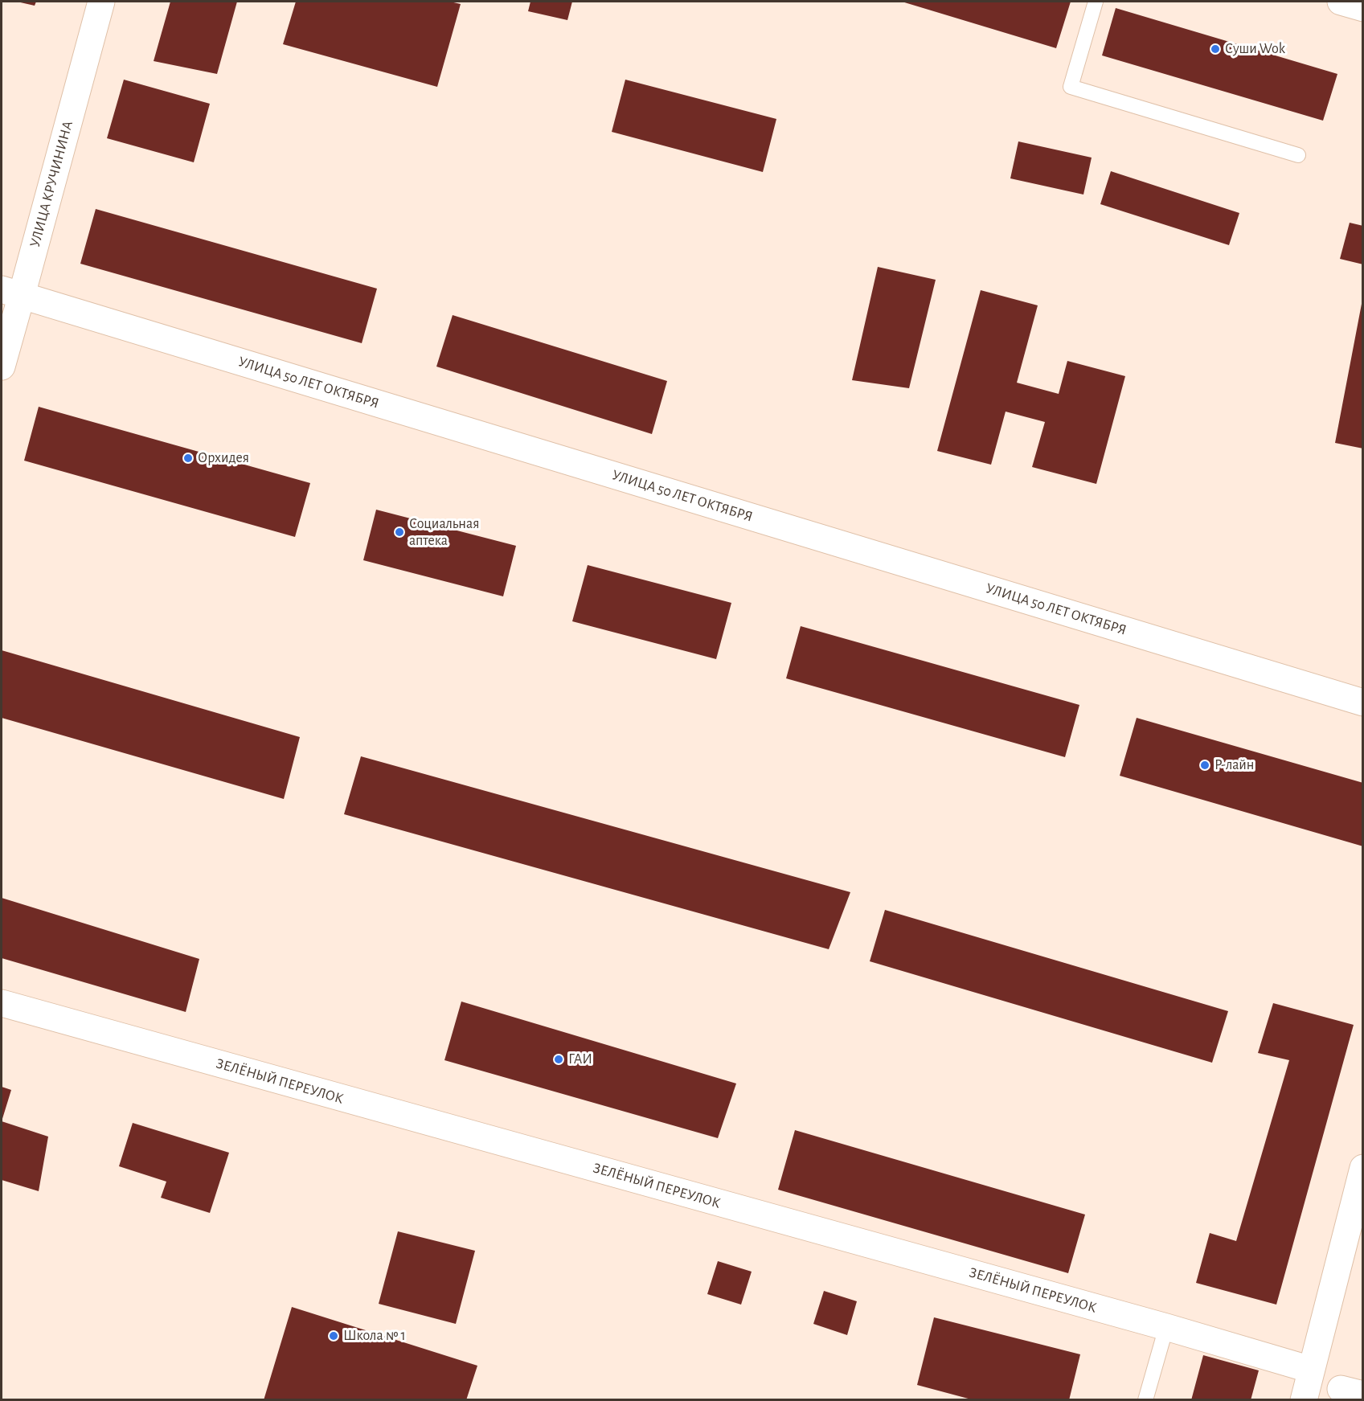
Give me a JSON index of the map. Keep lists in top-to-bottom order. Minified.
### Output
{"streets":{"street":["УЛИЦА КРУЧИНИНА","УЛИЦА 50 ЛЕТ ОКТЯБРЯ","ЗЕЛЁНЫЙ ПЕРЕУЛОК"]},"crossings":[["УЛИЦА КРУЧИНИНА","УЛИЦА 50 ЛЕТ ОКТЯБРЯ"]],"places":["Суши Wok","Орхидея","Социальная аптека","Р-лайн","ГАИ","Школа № 1"]}
